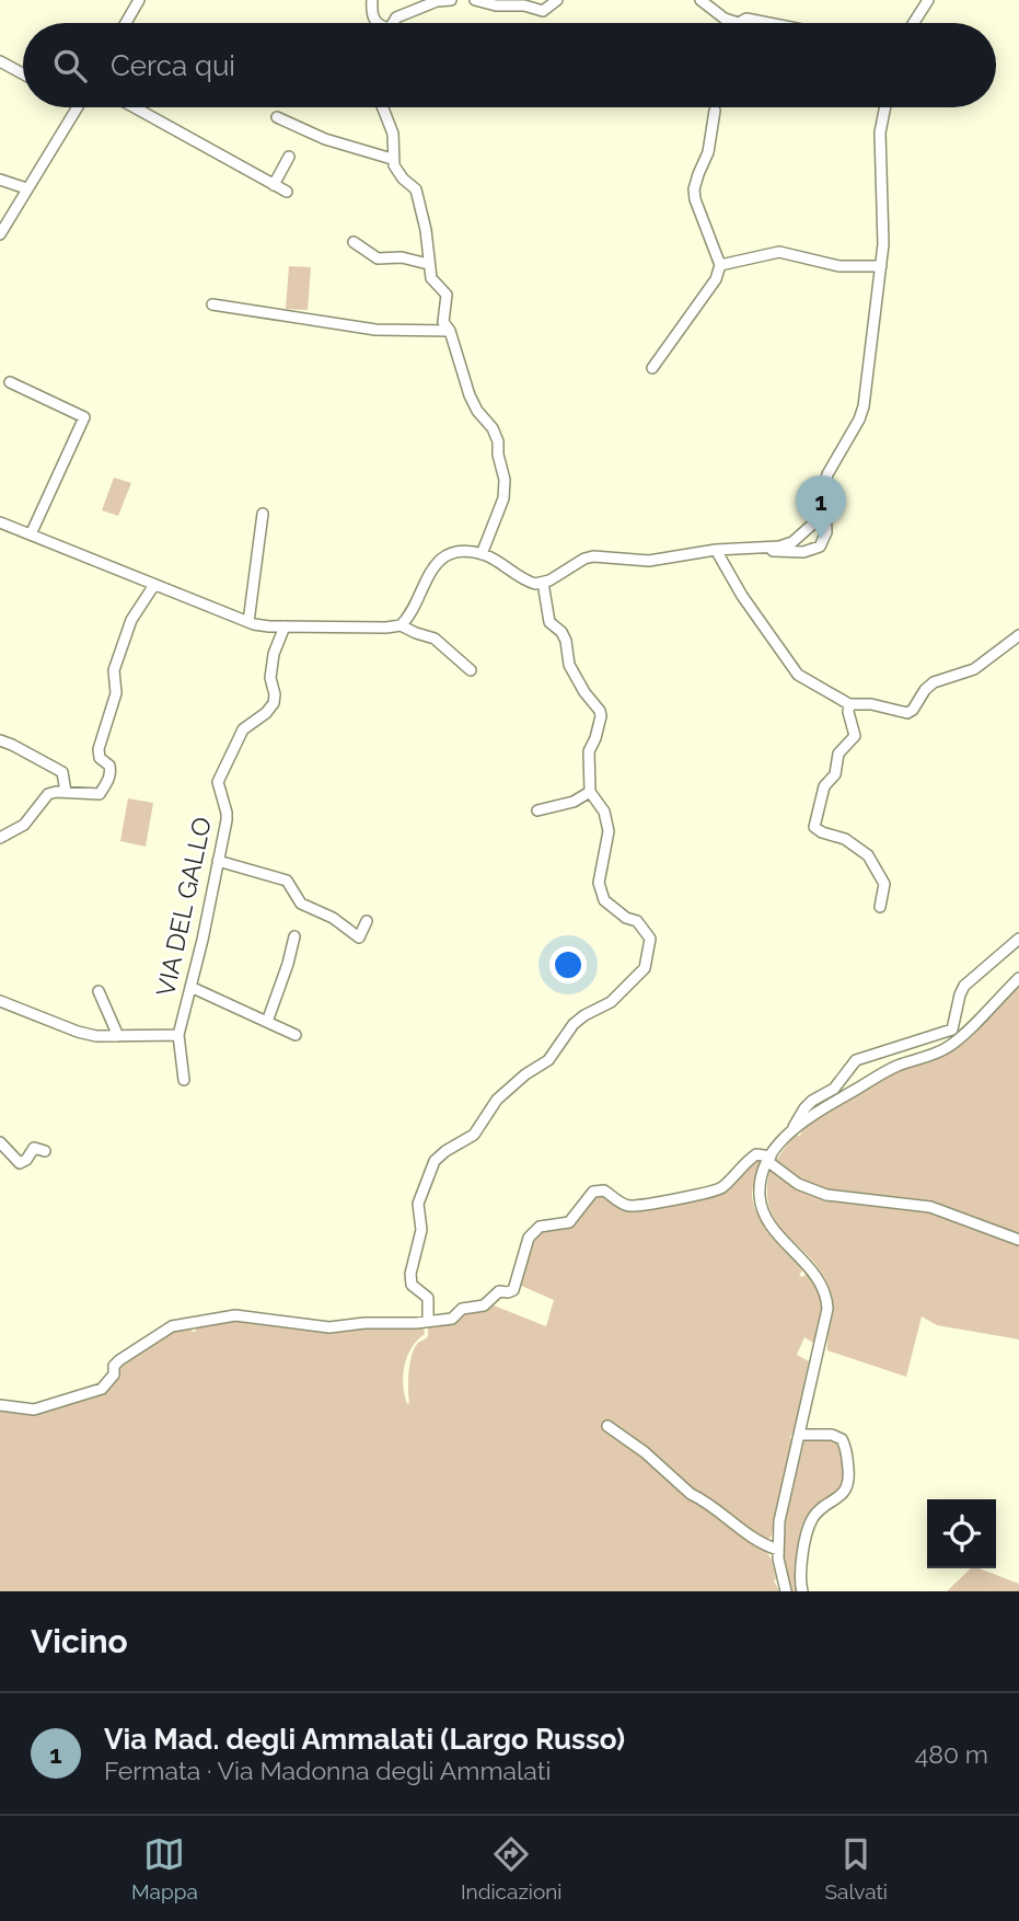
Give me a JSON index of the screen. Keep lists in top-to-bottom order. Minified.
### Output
{"streets":{"street":["VIA DEL GALLO"]},"page":{"search":"Cerca qui","pins":"1","heading":"Vicino","list":[{"mark":"1","name":"Via Mad. degli Ammalati (Largo Russo)","note":"Fermata · Via Madonna degli Ammalati","value":"480 m"}],"nav":["Mappa","Indicazioni","Salvati"]}}
